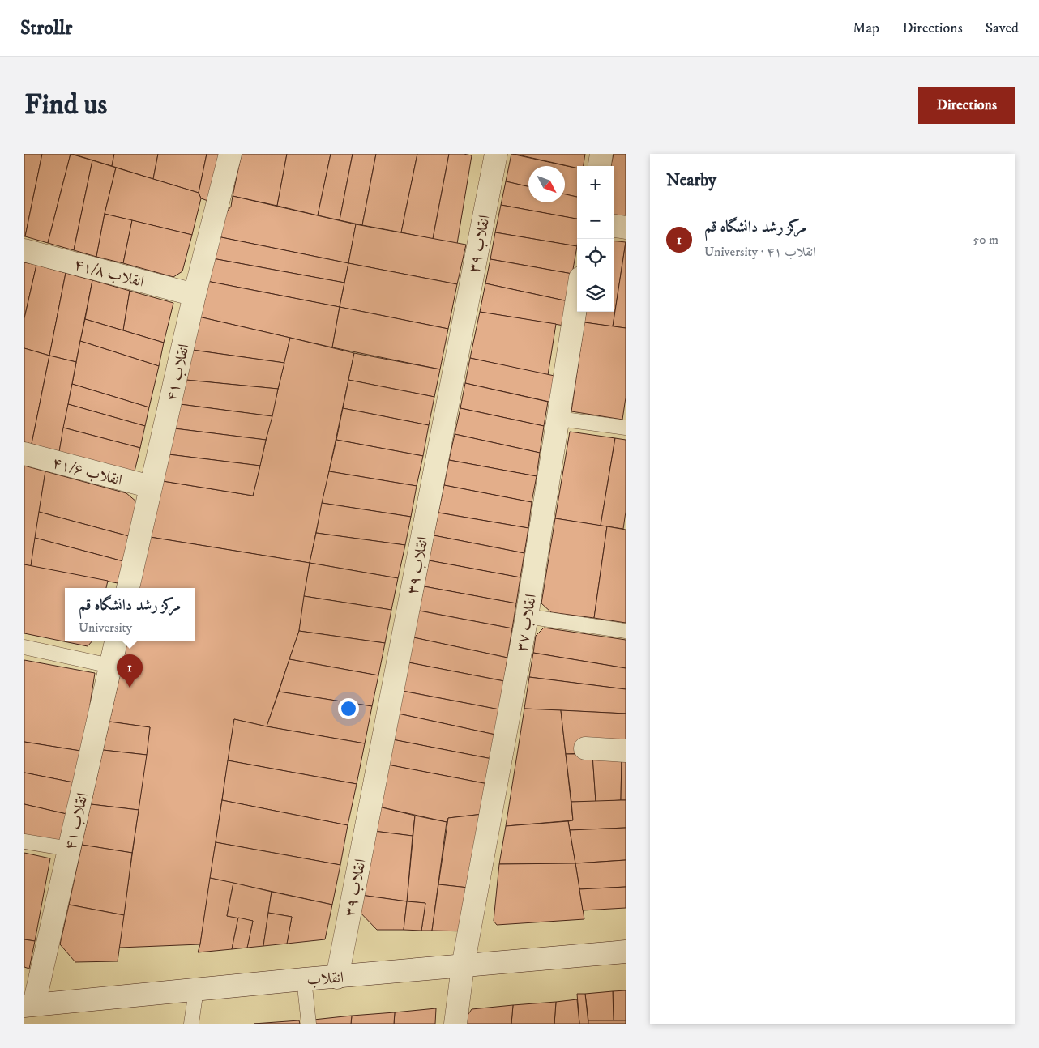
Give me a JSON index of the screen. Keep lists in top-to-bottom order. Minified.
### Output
{"streets":{"street":["انقلاب ۳۹","انقلاب ۴۱/۸","انقلاب ۴۱","انقلاب ۴۱/۶","انقلاب ۳۷","انقلاب"]},"crossings":[["انقلاب ۳۹","انقلاب"],["انقلاب ۴۱/۸","انقلاب ۴۱"],["انقلاب ۴۱","انقلاب ۴۱/۶"],["انقلاب ۴۱","انقلاب"],["انقلاب ۳۷","انقلاب"]],"north":"bottom right","page":{"header":"Strollr","nav":["Map","Directions","Saved"],"buttons":"Directions","title":"Find us","heading":"Nearby","map_buttons":["+","−"],"list":[{"mark":"1","name":"مرکز رشد دانشگاه قم","note":"University · انقلاب ۴۱","value":"50 m"}],"popup":["مرکز رشد دانشگاه قم","University"],"pins":"1"}}
